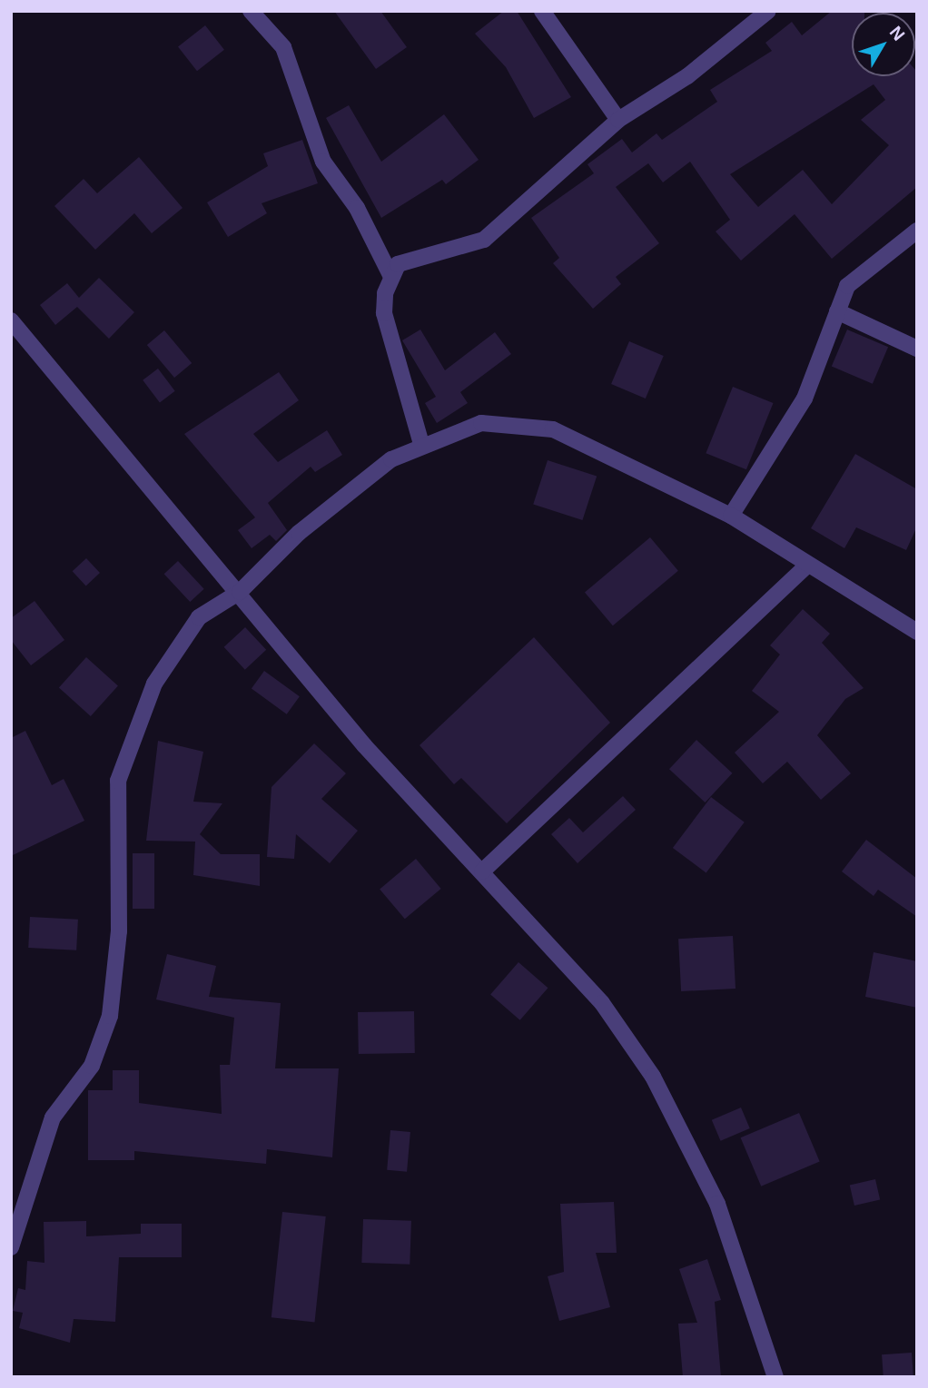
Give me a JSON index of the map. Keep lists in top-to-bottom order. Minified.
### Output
{"north":"top right"}
